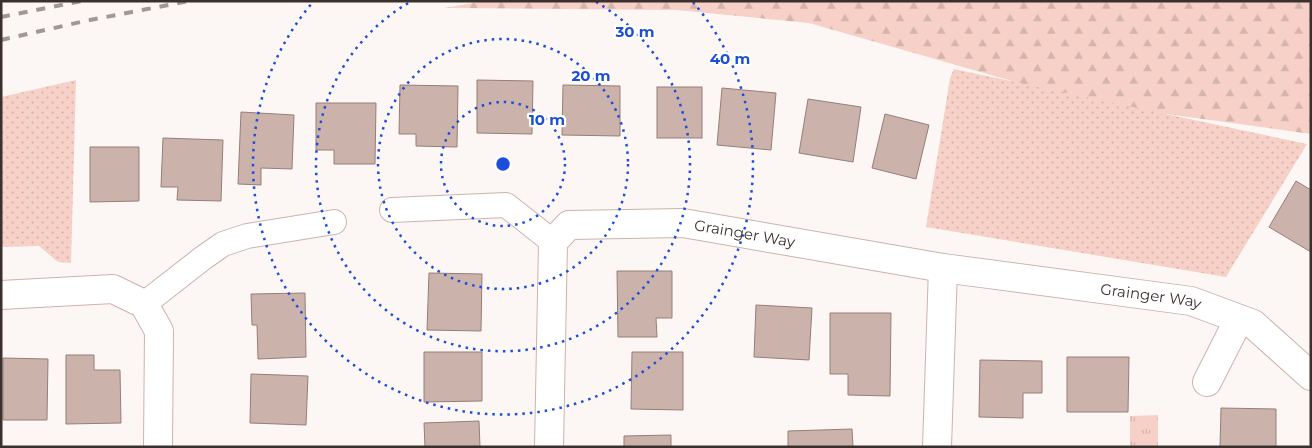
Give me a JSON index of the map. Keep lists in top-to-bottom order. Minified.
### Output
{"streets":{"street":["Grainger Way"]},"rings":["30 m","40 m","20 m","10 m"]}
